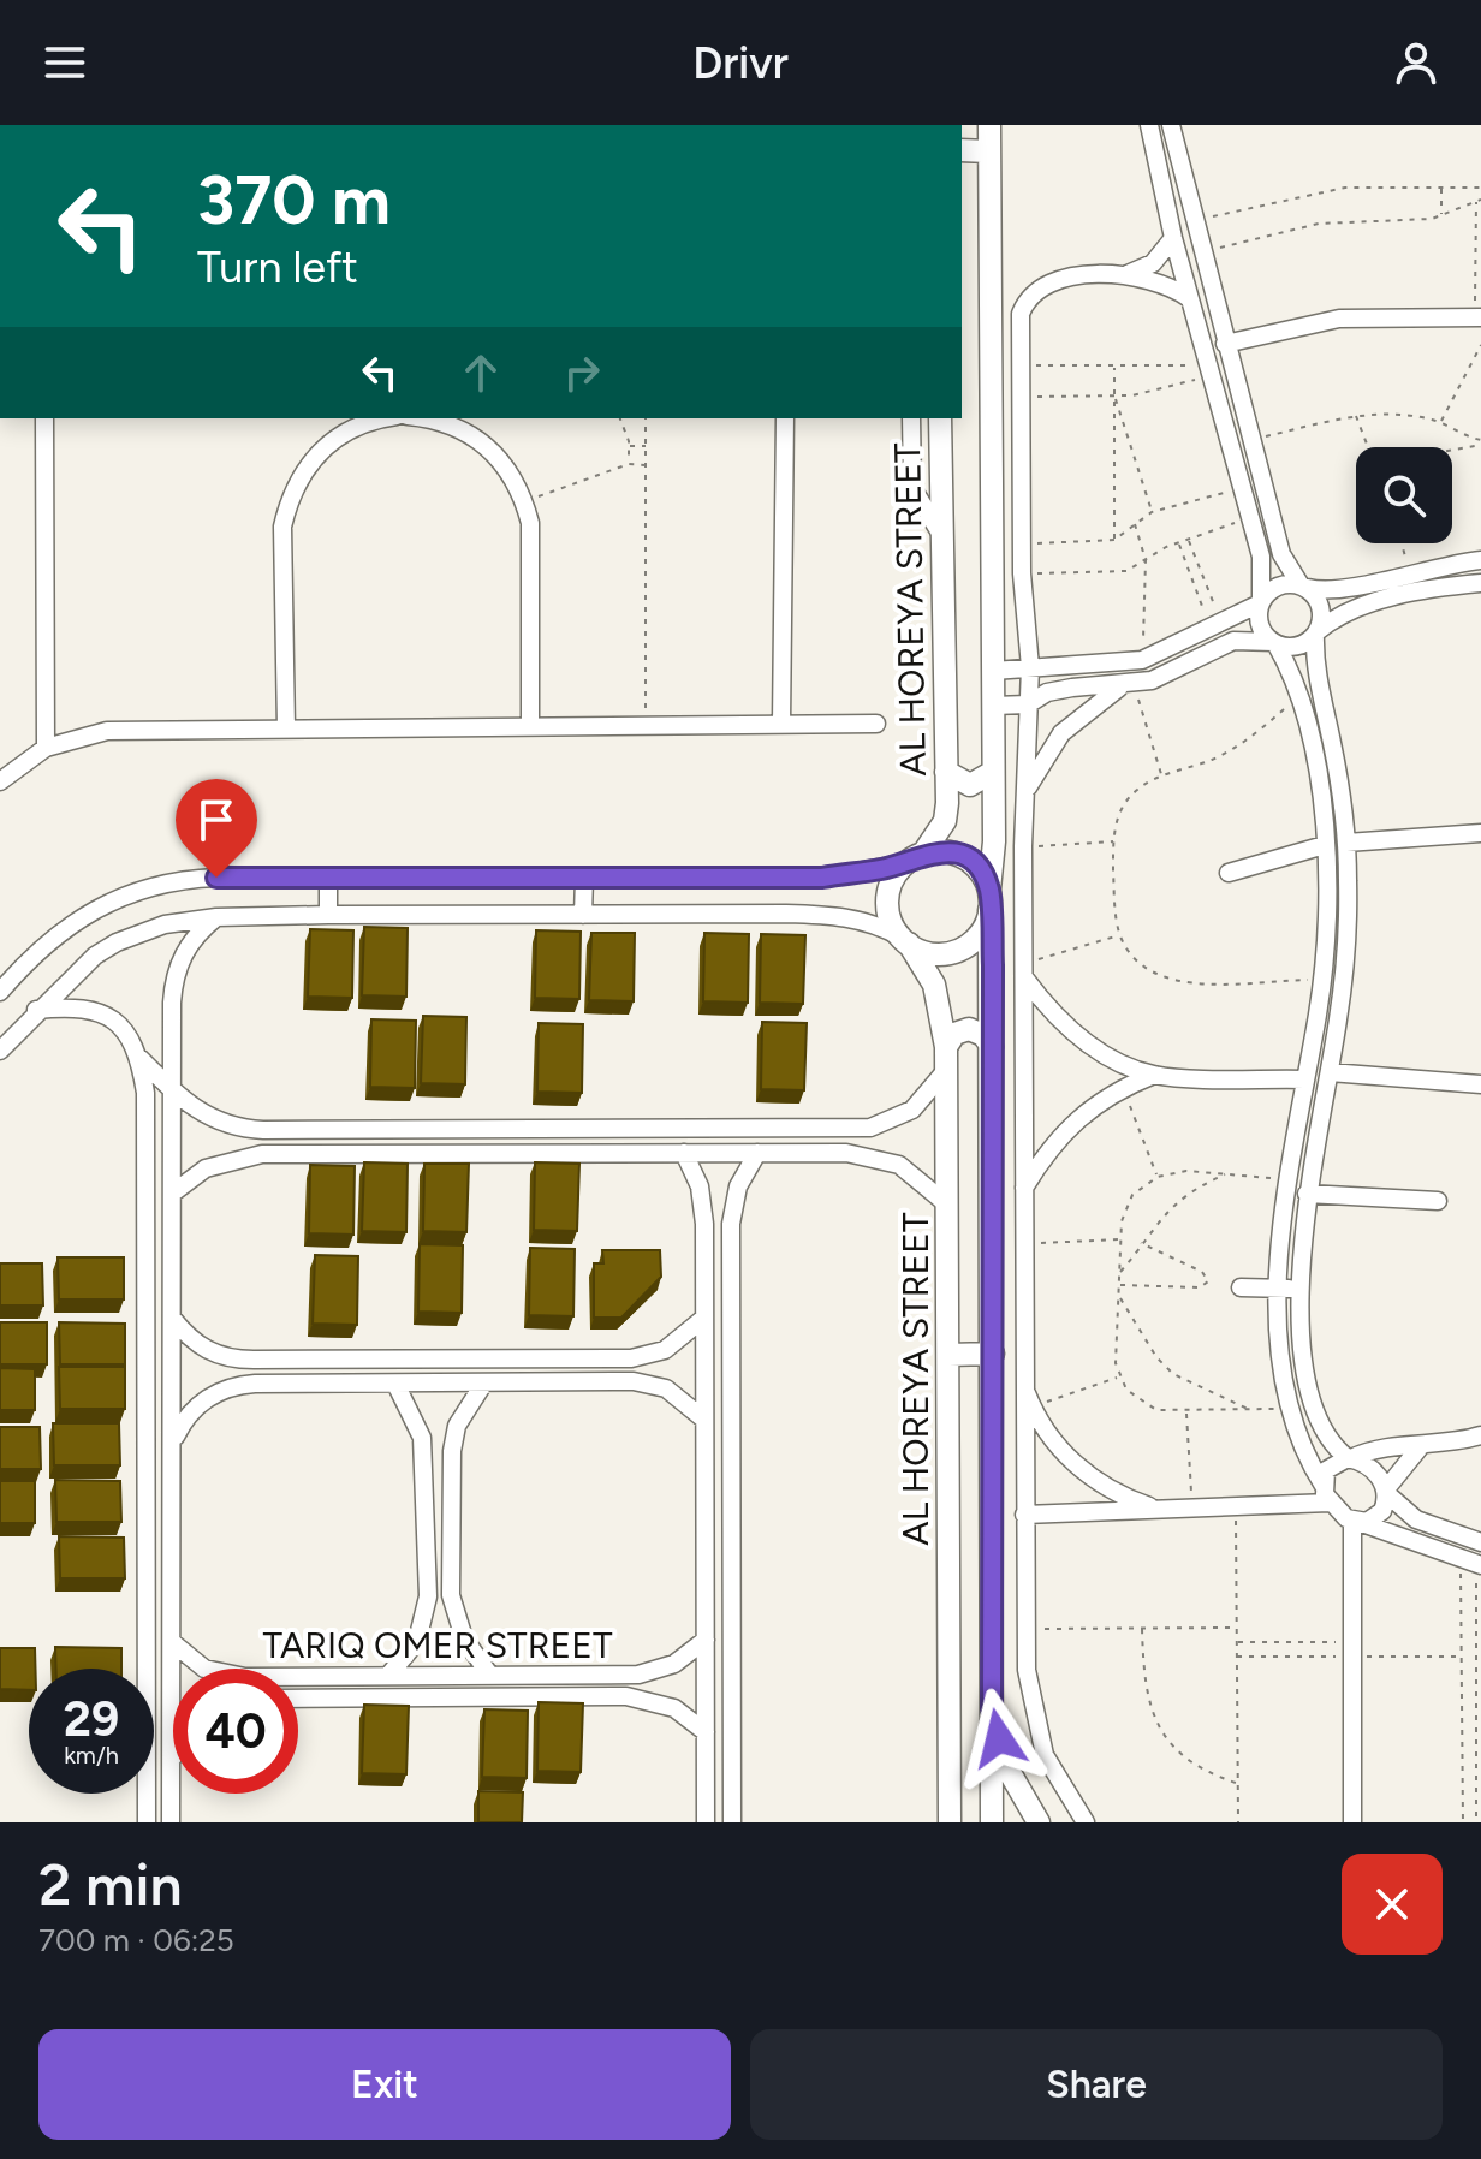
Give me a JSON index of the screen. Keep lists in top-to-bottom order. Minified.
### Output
{"streets":{"street":["AL HOREYA STREET","TARIQ OMER STREET"]},"page":{"header":"Drivr","turn":["370 m","Turn left"],"speed":"29 km/h","limit":"40","heading":["2 min","700 m · 06:25"],"buttons":["Exit","Share"]}}
